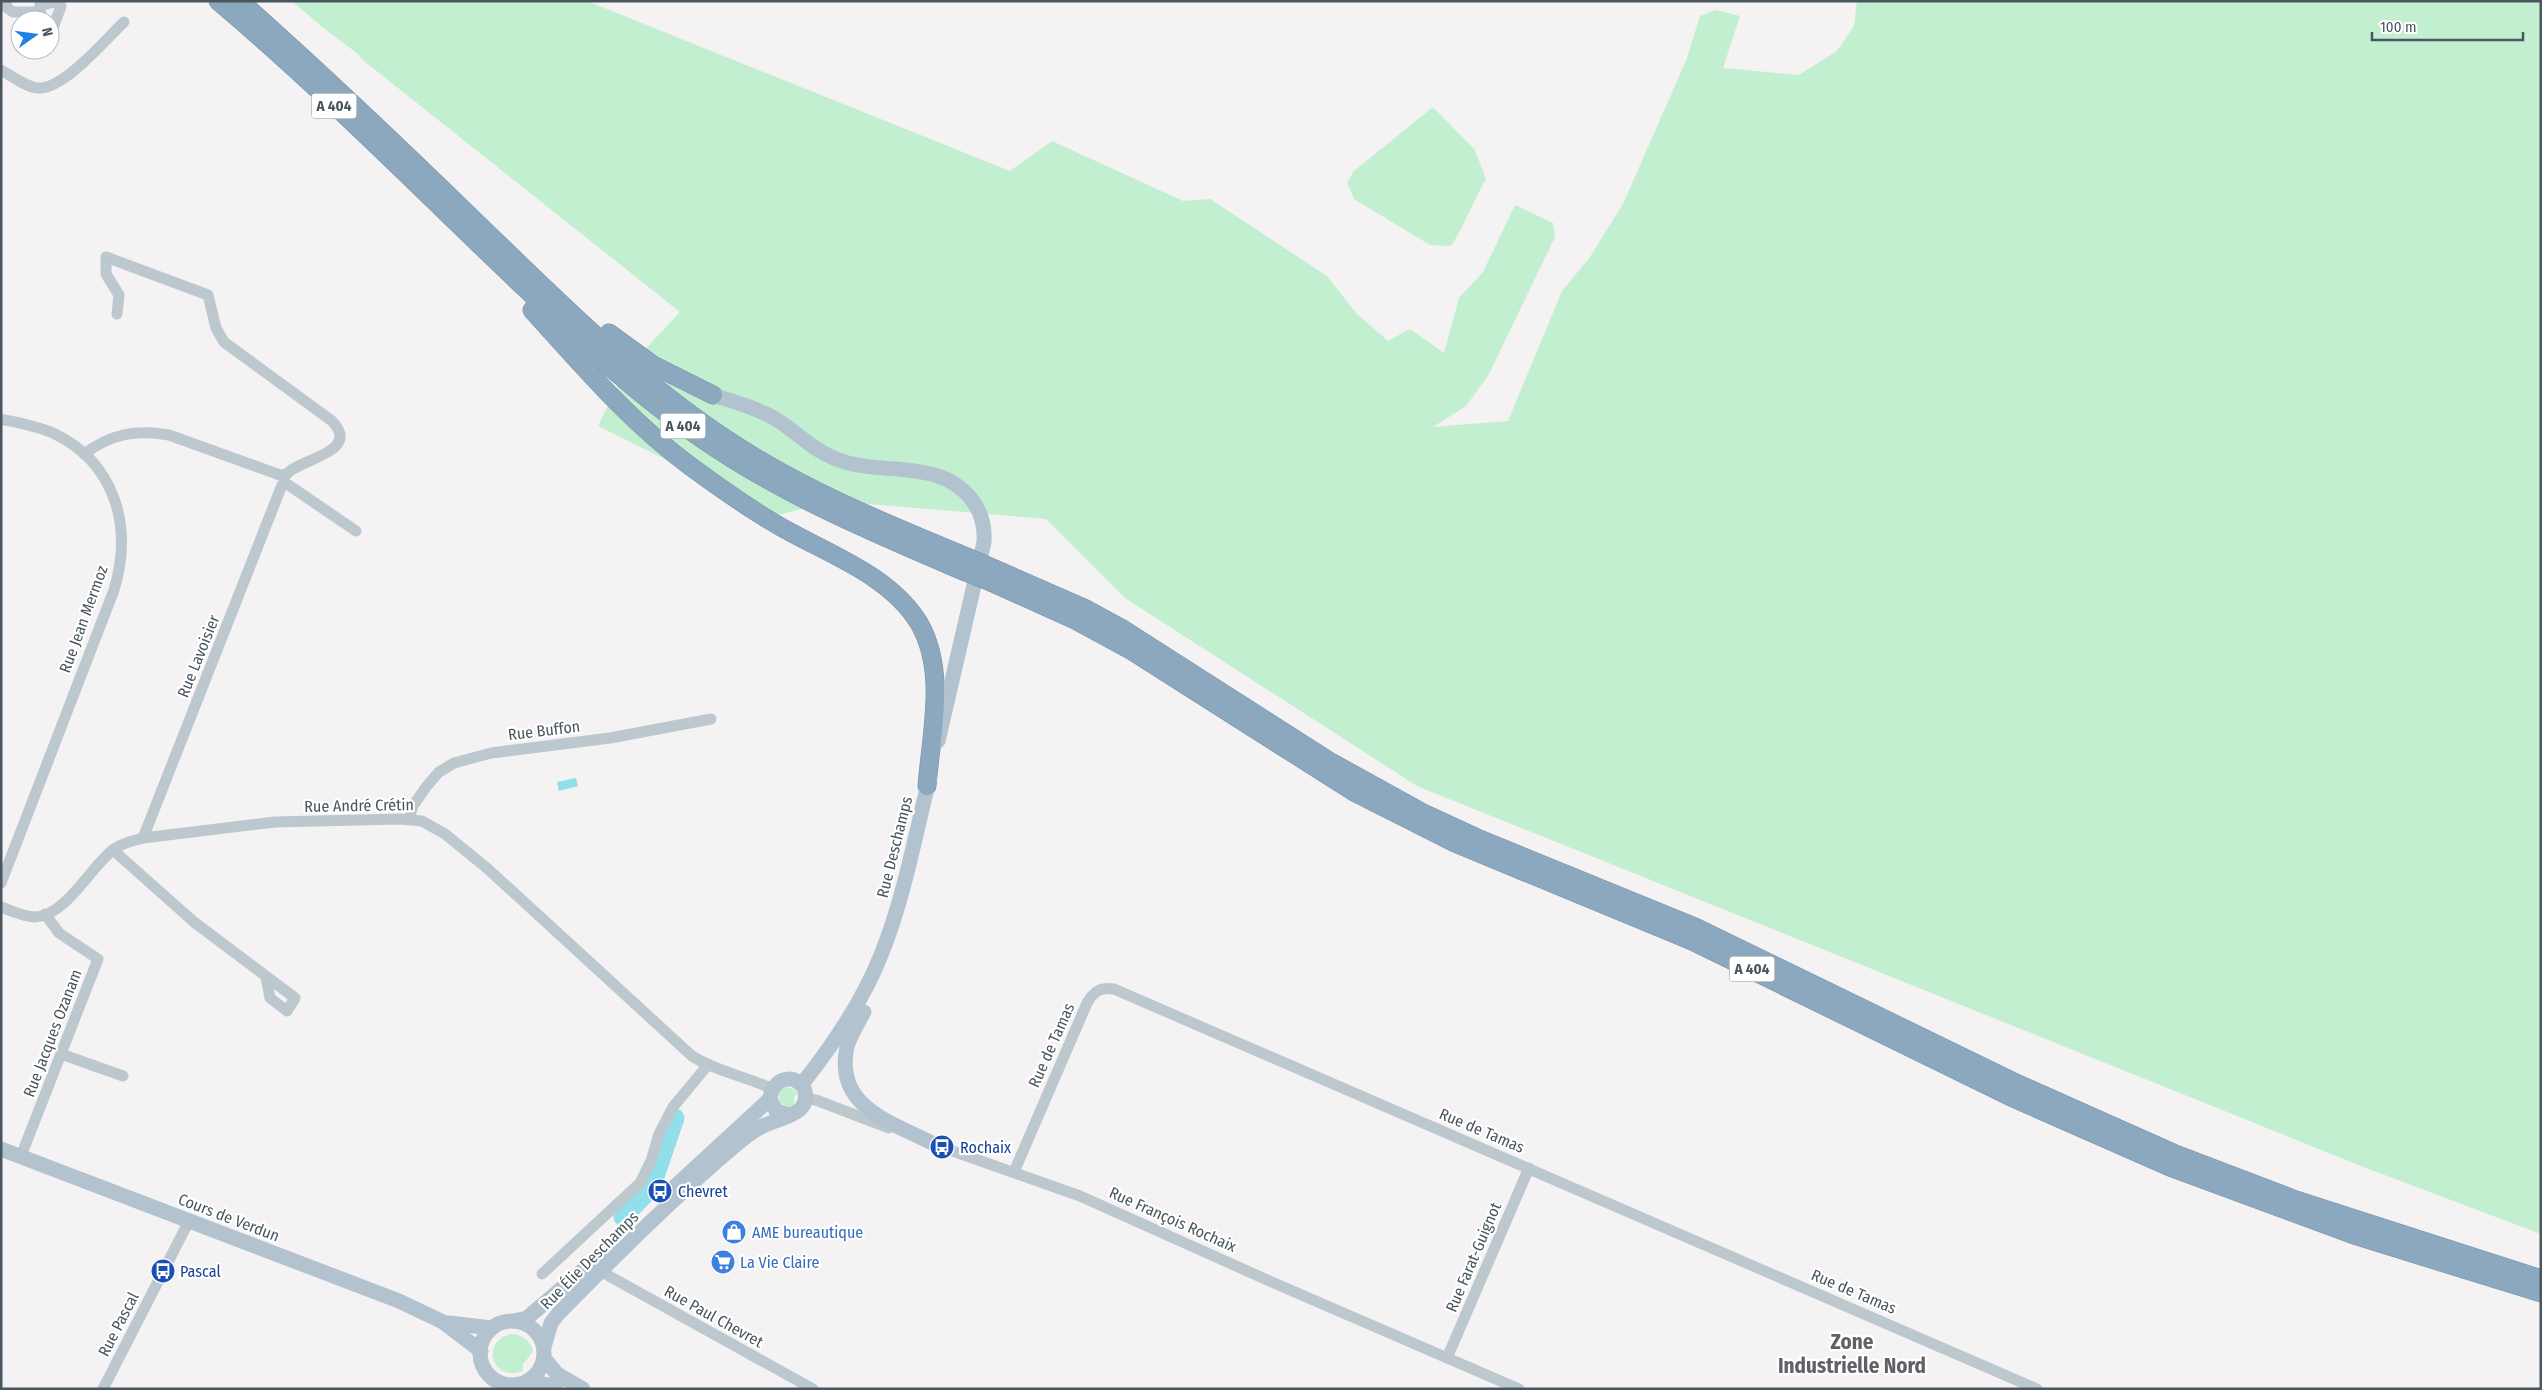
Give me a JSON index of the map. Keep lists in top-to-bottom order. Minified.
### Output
{"streets":{"highway":["A 404"],"main road":["Rue Deschamps","Cours de Verdun","Rue Élie Deschamps"],"street":["Rue Jean Mermoz","Rue Lavoisier","Rue Buffon","Rue André Crétin","Rue Jacques Ozanam","Rue de Tamas","Rue François Rochaix","Rue Farat-Guignot","Rue Paul Chevret","Rue Pascal"]},"crossings":[["Rue Lavoisier","Rue André Crétin"],["Rue Buffon","Rue André Crétin"],["Rue André Crétin","Rue Deschamps"],["Rue André Crétin","Rue Jacques Ozanam"],["Rue André Crétin","Rue François Rochaix"],["Rue André Crétin","Rue Élie Deschamps"],["Rue Deschamps","Rue François Rochaix"],["Rue Deschamps","Rue Élie Deschamps"],["Rue Jacques Ozanam","Cours de Verdun"],["Rue de Tamas","Rue François Rochaix"],["Rue de Tamas","Rue Farat-Guignot"],["Cours de Verdun","Rue Élie Deschamps"],["Cours de Verdun","Rue Pascal"],["Rue François Rochaix","Rue Farat-Guignot"],["Rue François Rochaix","Rue Élie Deschamps"],["Rue Élie Deschamps","Rue Paul Chevret"]],"districts":["Zone Industrielle Nord"],"places":{"bus stop":["Rochaix","Chevret","Pascal"],"shop":["AME bureautique"],"supermarket":["La Vie Claire"]},"scale_bar":"100 m","north":"right"}
